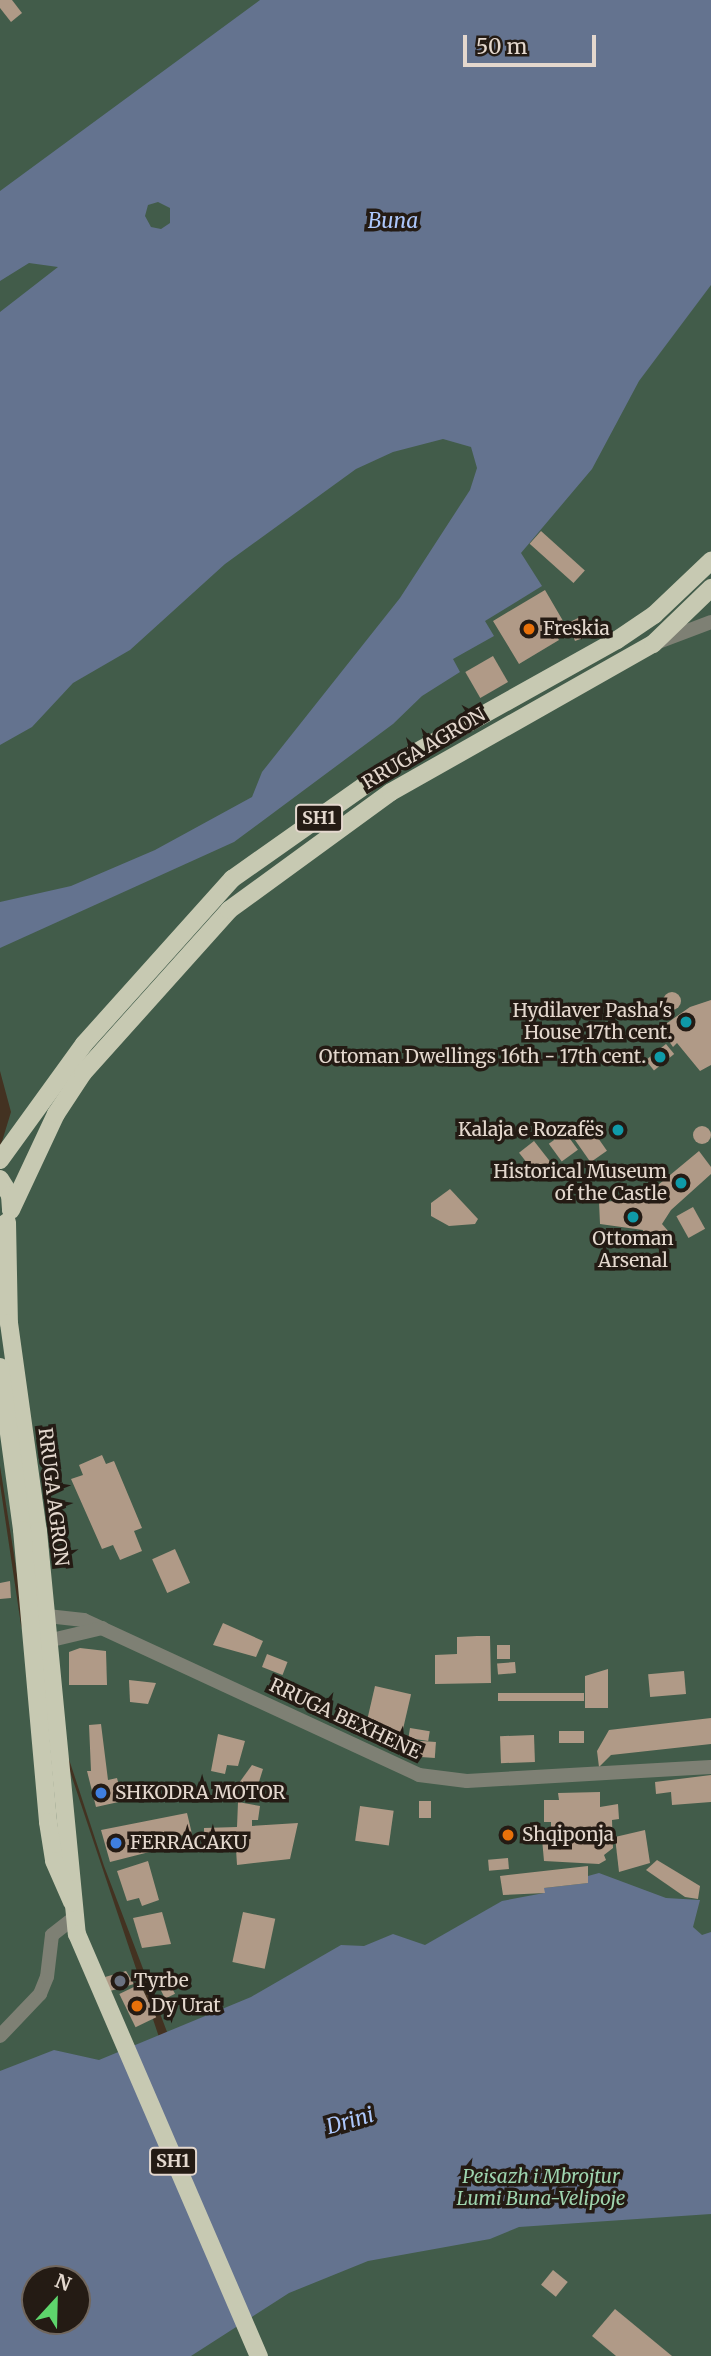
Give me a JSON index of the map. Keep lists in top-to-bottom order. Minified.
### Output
{"streets":{"main road":["RRUGA AGRON","SH1"],"street":["RRUGA BEXHENE"]},"crossings":[["RRUGA AGRON","RRUGA BEXHENE"]],"water":["Buna","Drini"],"parks":["Peisazh i Mbrojtur Lumi Buna-Velipoje"],"places":["Freskia","Hydilaver Pasha's House 17th cent.","Ottoman Dwellings 16th - 17th cent.","Kalaja e Rozafës","Historical Museum of the Castle","Ottoman Arsenal","SHKODRA MOTOR","Shqiponja","FERRACAKU","Tyrbe","Dy Urat"],"scale_bar":"50 m","north":"top"}
